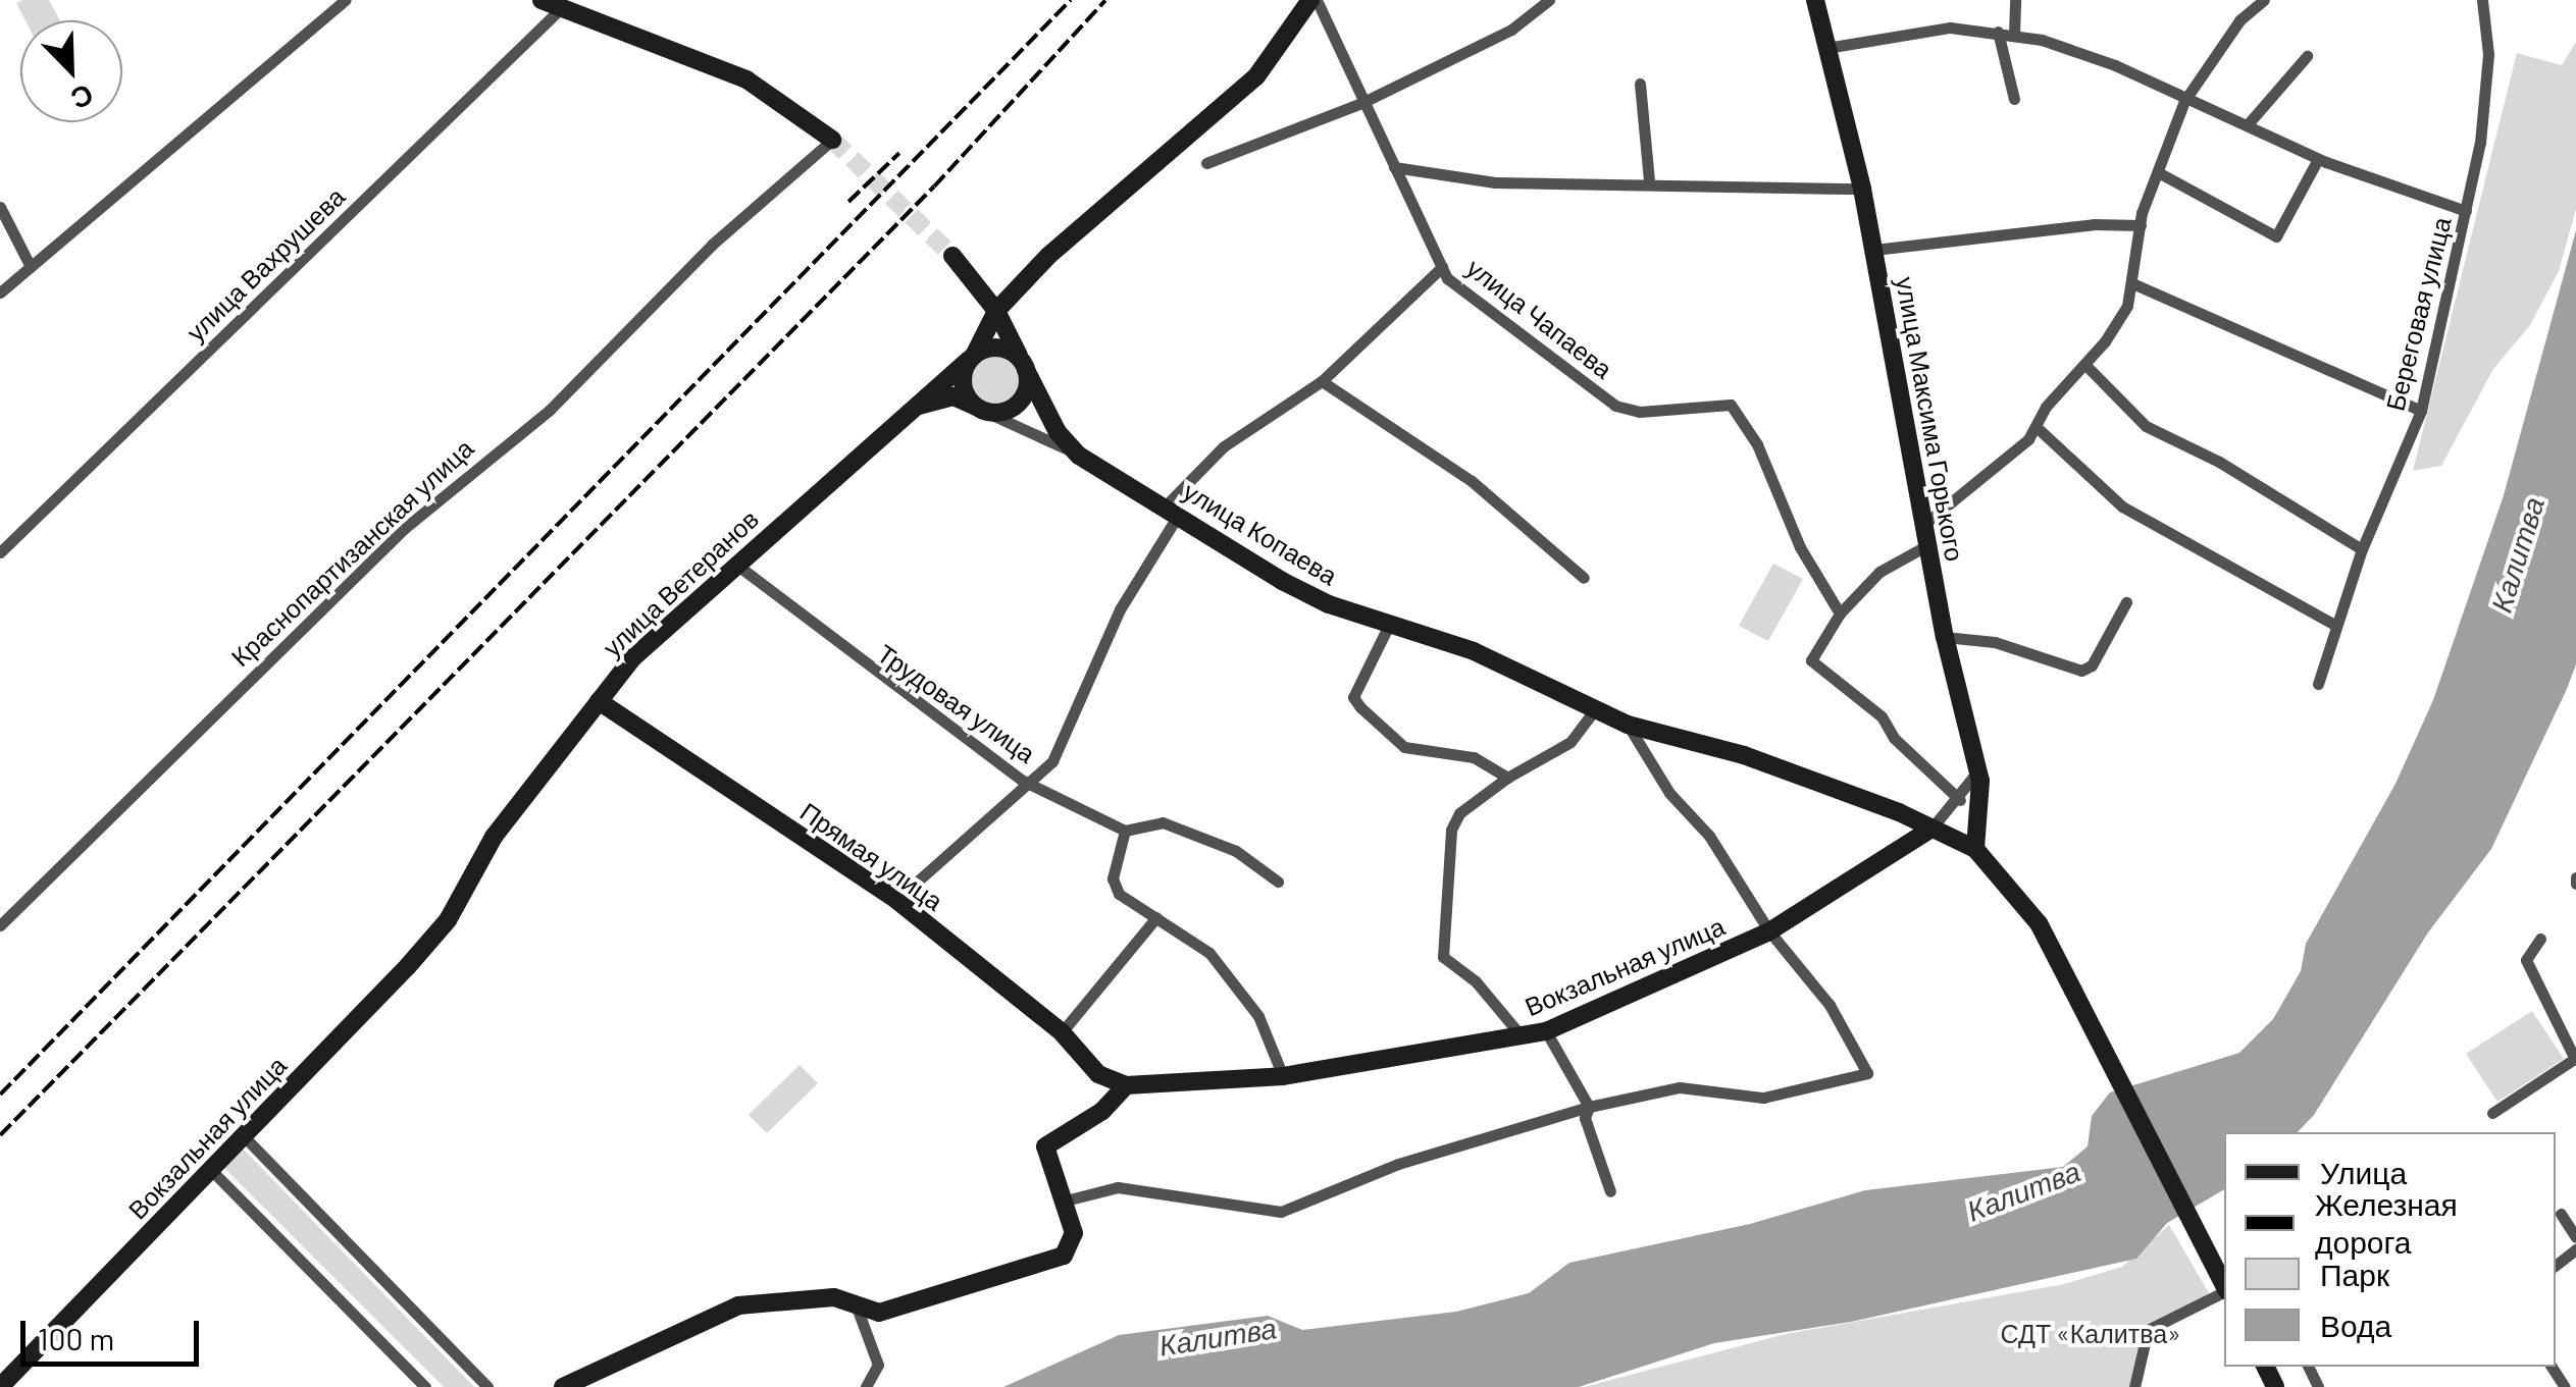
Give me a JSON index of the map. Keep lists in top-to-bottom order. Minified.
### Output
{"streets":{"main road":["улица Максима Горького","улица Копаева","улица Ветеранов","Прямая улица","Вокзальная улица"],"street":["улица Вахрушева","Береговая улица","улица Чапаева","Краснопартизанская улица","Трудовая улица"]},"crossings":[["улица Максима Горького","улица Копаева"],["улица Копаева","улица Ветеранов"],["улица Копаева","Вокзальная улица"],["улица Ветеранов","Трудовая улица"],["улица Ветеранов","Прямая улица"],["улица Ветеранов","Вокзальная улица"],["Прямая улица","Вокзальная улица"]],"water":["Калитва"],"parks":["СДТ «Калитва»"],"legend":["Улица","Железная дорога","Парк","Вода"],"scale_bar":"100 m","north":"bottom right"}
